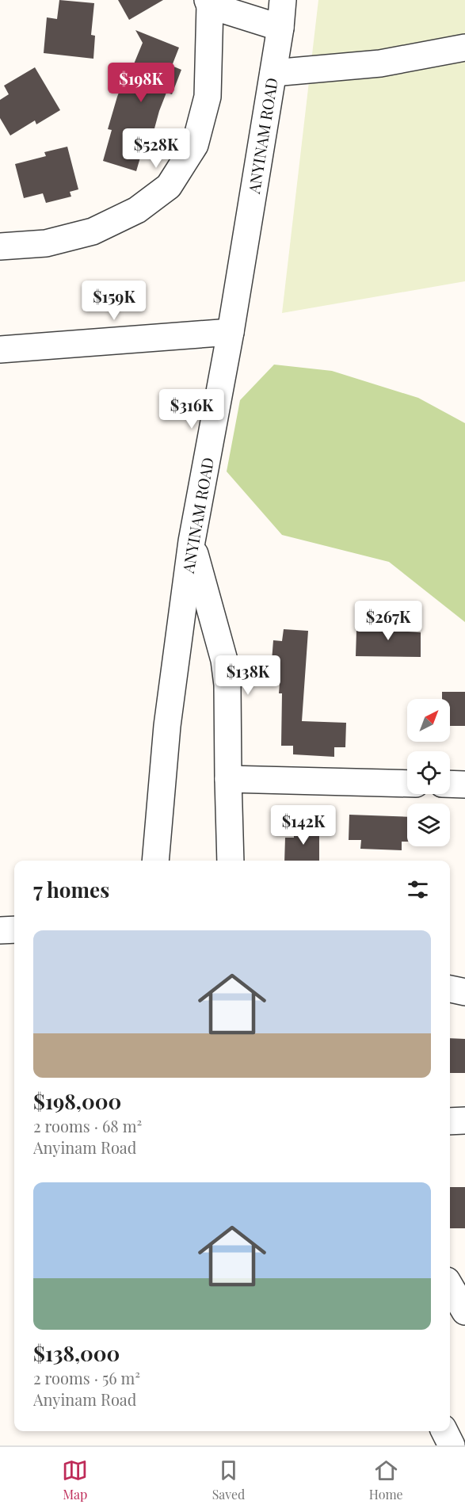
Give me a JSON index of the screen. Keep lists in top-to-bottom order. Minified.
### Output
{"streets":{"street":["ANYINAM ROAD"]},"north":"top right","page":{"price":["$198K","$528K","$159K","$316K","$267K","$138K","$142K"],"heading":"7 homes","list":[{"name":"$198,000","note":"2 rooms · 68 m² · Anyinam Road"},{"name":"$138,000","note":"2 rooms · 56 m² · Anyinam Road"}],"tabs":["Map","Saved","Home"]}}
